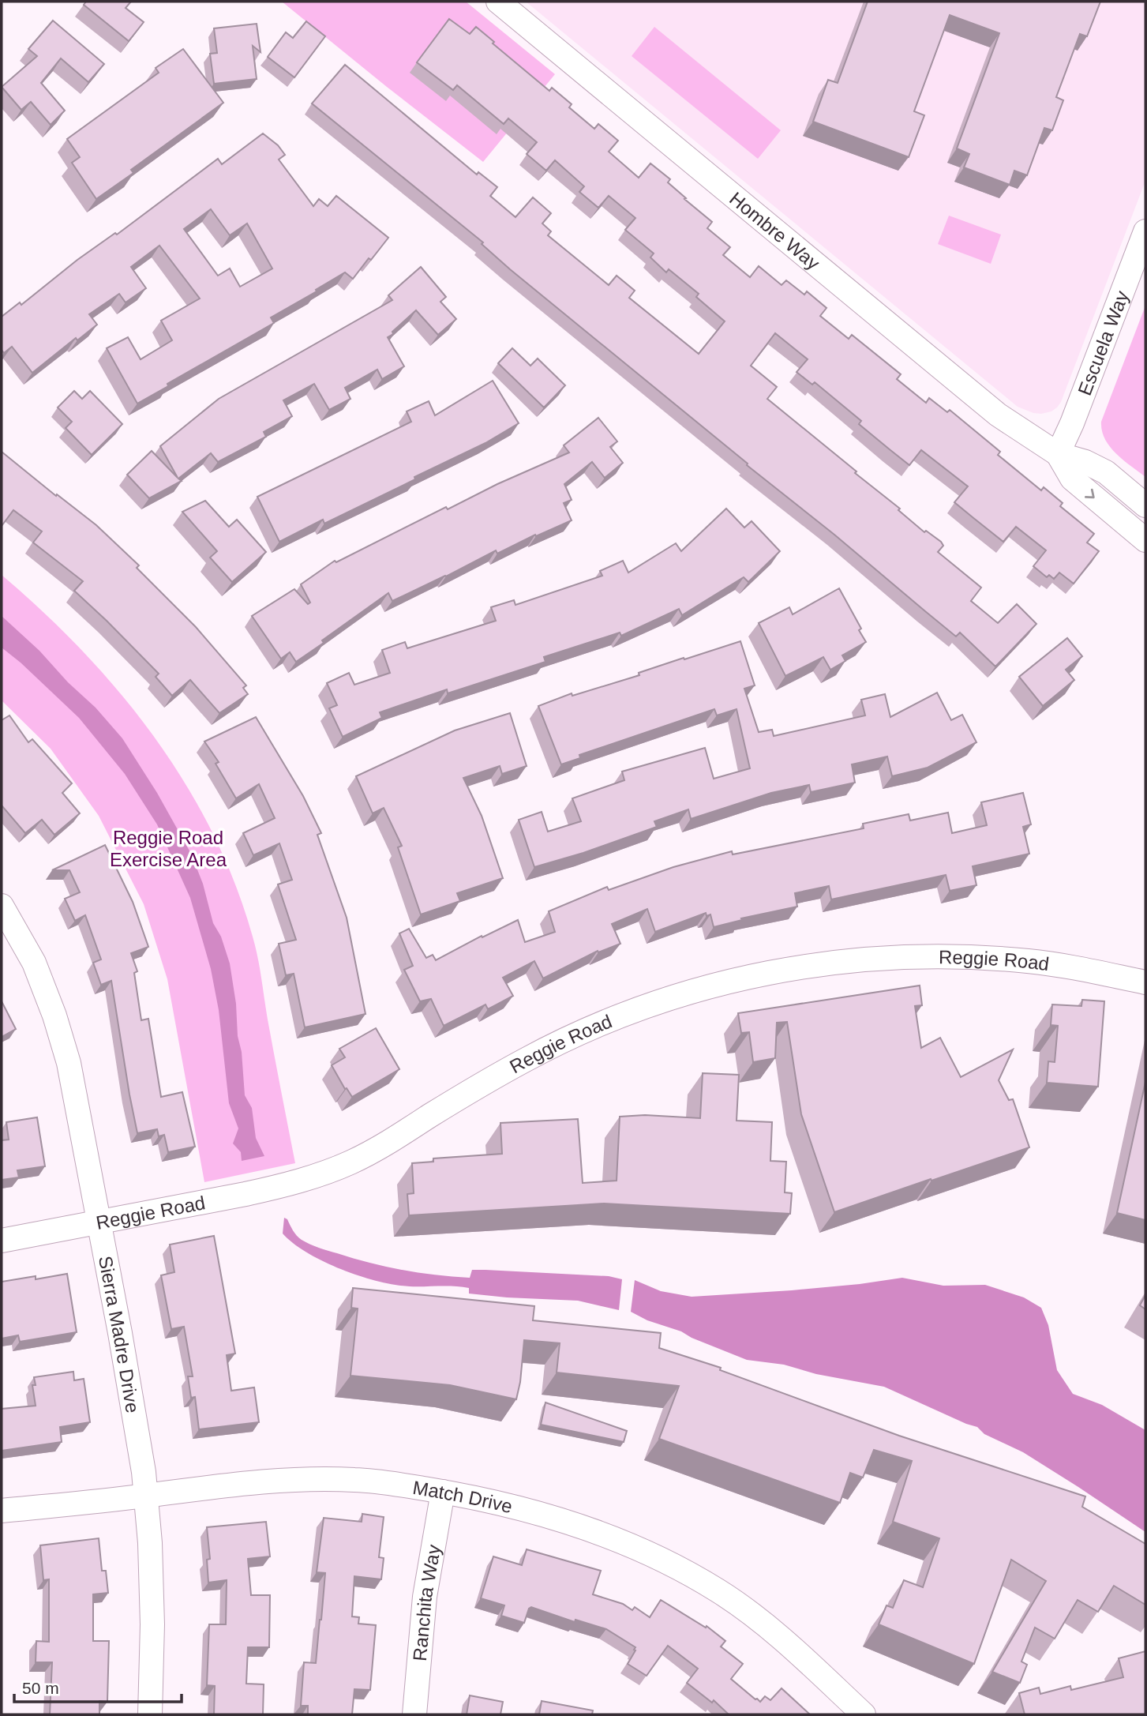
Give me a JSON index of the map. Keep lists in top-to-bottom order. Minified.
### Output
{"streets":{"street":["Hombre Way","Escuela Way","Reggie Road","Sierra Madre Drive","Match Drive","Ranchita Way"]},"crossings":[["Hombre Way","Escuela Way"],["Reggie Road","Sierra Madre Drive"],["Sierra Madre Drive","Match Drive"],["Match Drive","Ranchita Way"]],"parks":["Reggie Road Exercise Area"],"scale_bar":"50 m"}
